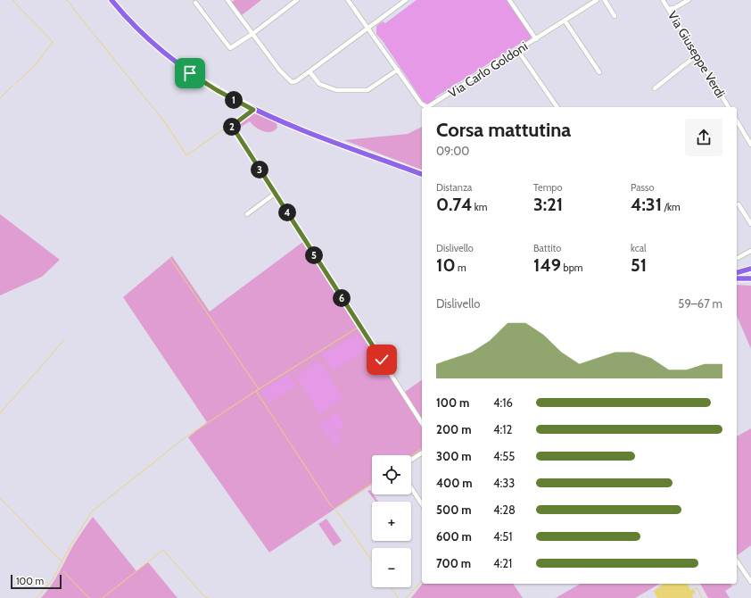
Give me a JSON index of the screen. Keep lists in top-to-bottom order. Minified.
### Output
{"streets":{"street":["Via Giuseppe Verdi","Via Carlo Goldoni"]},"scale_bar":"100 m","page":{"pins":["1","2","3","4","5","6"],"heading":["Corsa mattutina","09:00"],"stats":[["Distanza","0.74 km"],["Tempo","3:21"],["Passo","4:31 /km"],["Dislivello","10 m"],["Battito","149 bpm"],["kcal","51"]],"chart":["Dislivello","59–67 m"],"list":[{"name":"100 m","note":"4:16"},{"name":"200 m","note":"4:12"},{"name":"300 m","note":"4:55"},{"name":"400 m","note":"4:33"},{"name":"500 m","note":"4:28"},{"name":"600 m","note":"4:51"},{"name":"700 m","note":"4:21"}],"map_buttons":["+","−"],"scale":"100 m"}}
